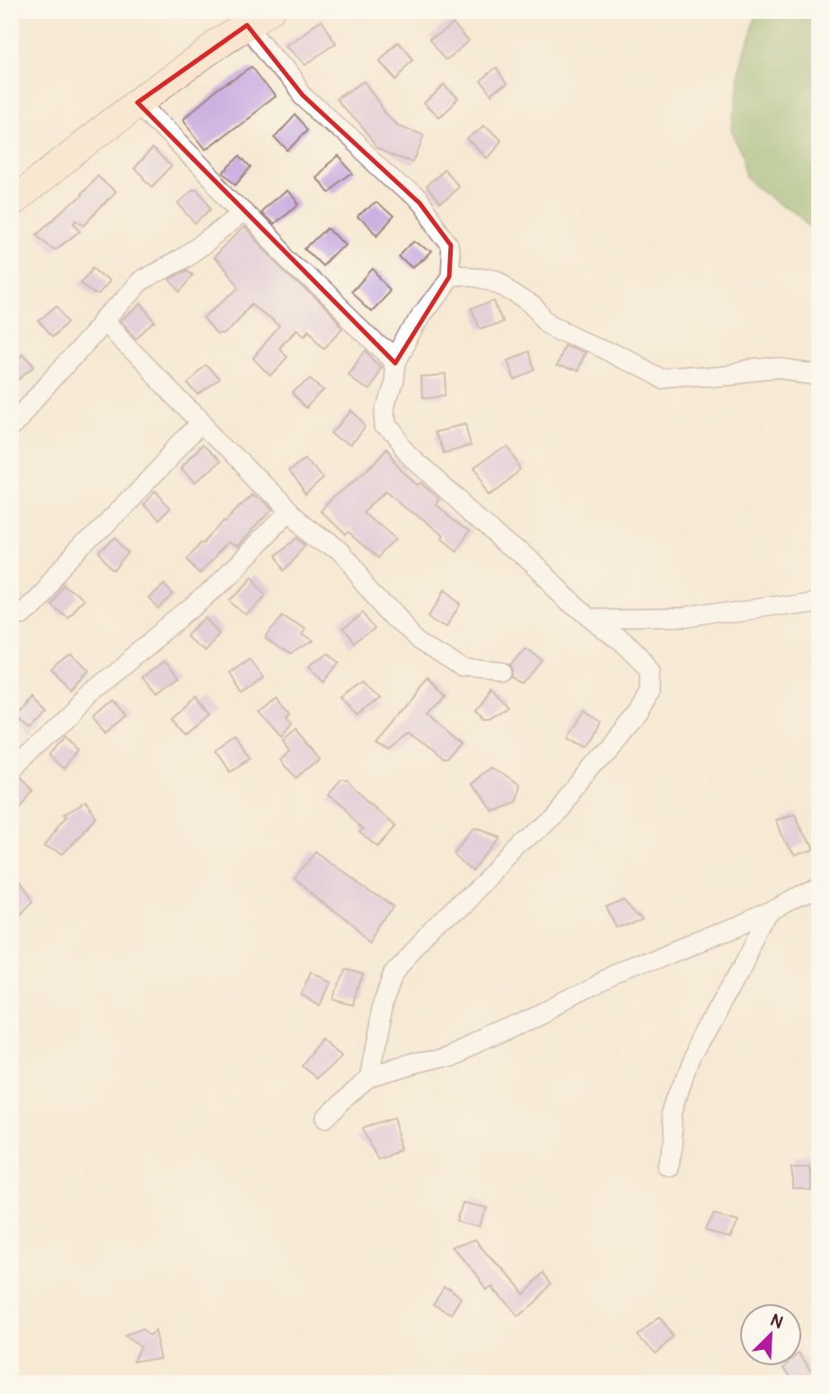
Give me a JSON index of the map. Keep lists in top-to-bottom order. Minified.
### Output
{"north":"top right"}
